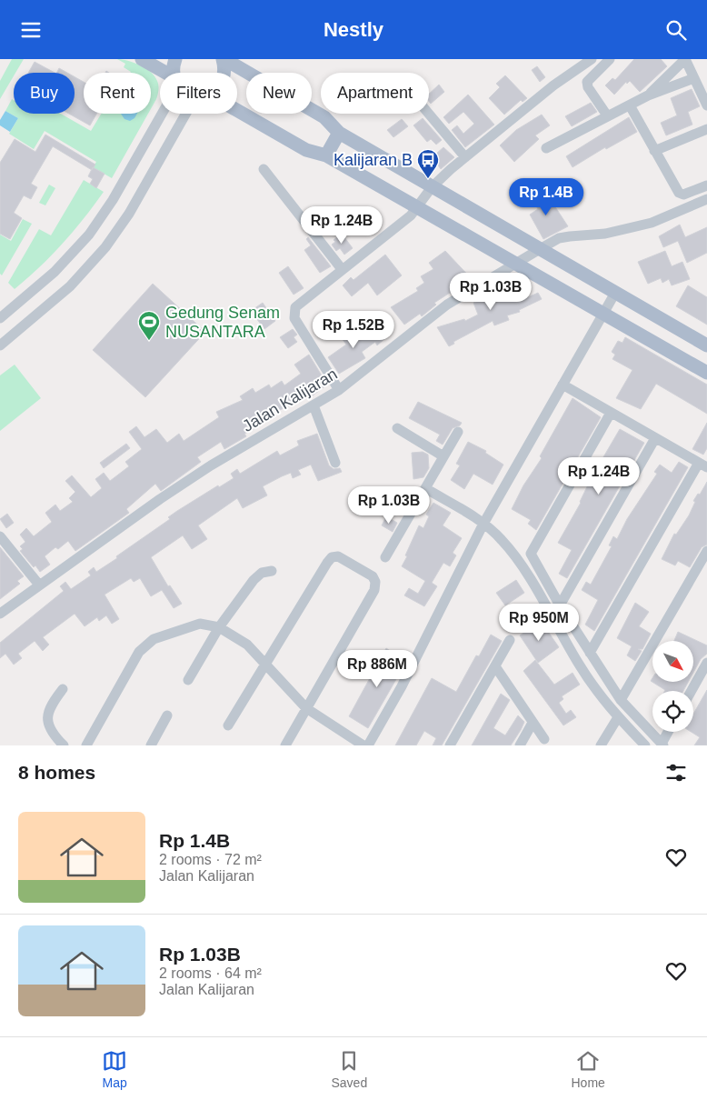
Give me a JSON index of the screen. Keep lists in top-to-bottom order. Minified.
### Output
{"streets":{"street":["Jalan Kalijaran"]},"places":{"bus stop":["Kalijaran B"],"sports":["Gedung Senam NUSANTARA"]},"north":"bottom right","page":{"header":"Nestly","chip":["Buy","Rent","Filters","New","Apartment"],"price":["Rp 1.4B","Rp 1.24B","Rp 1.03B","Rp 1.52B","Rp 1.24B","Rp 1.03B","Rp 950M","Rp 886M"],"heading":"8 homes","list":[{"name":"Rp 1.4B","note":"2 rooms · 72 m² · Jalan Kalijaran"},{"name":"Rp 1.03B","note":"2 rooms · 64 m² · Jalan Kalijaran"}],"tabs":["Map","Saved","Home"]}}
